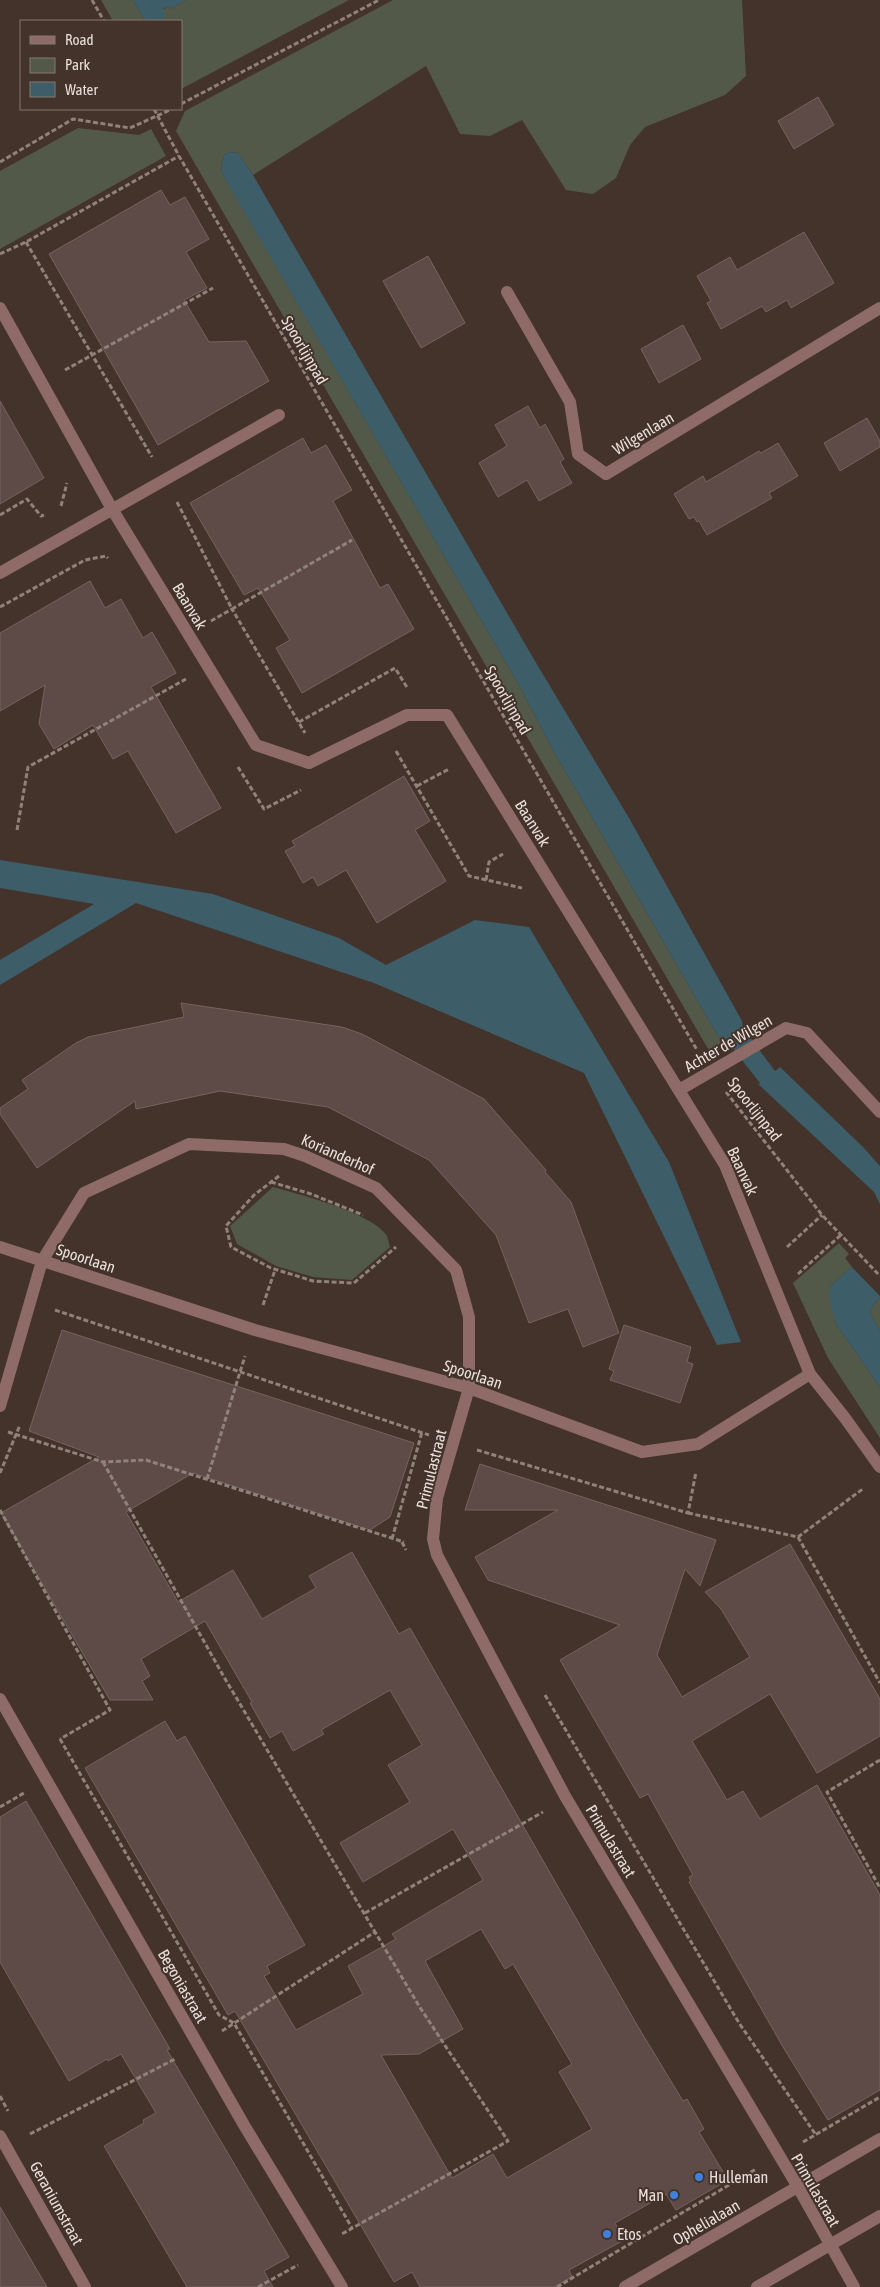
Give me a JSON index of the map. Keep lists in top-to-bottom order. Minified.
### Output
{"streets":{"street":["Wilgenlaan","Baanvak","Achter de Wilgen","Korianderhof","Spoorlaan","Primulastraat","Begoniastraat","Geraniumstraat","Ophelialaan"],"path":["Spoorlijnpad"]},"crossings":[["Spoorlijnpad","Achter de Wilgen"],["Baanvak","Achter de Wilgen"],["Baanvak","Spoorlaan"],["Korianderhof","Spoorlaan"],["Korianderhof","Primulastraat"],["Spoorlaan","Primulastraat"],["Primulastraat","Ophelialaan"]],"places":["Hulleman","Man","Etos"],"legend":["Road","Park","Water"]}
